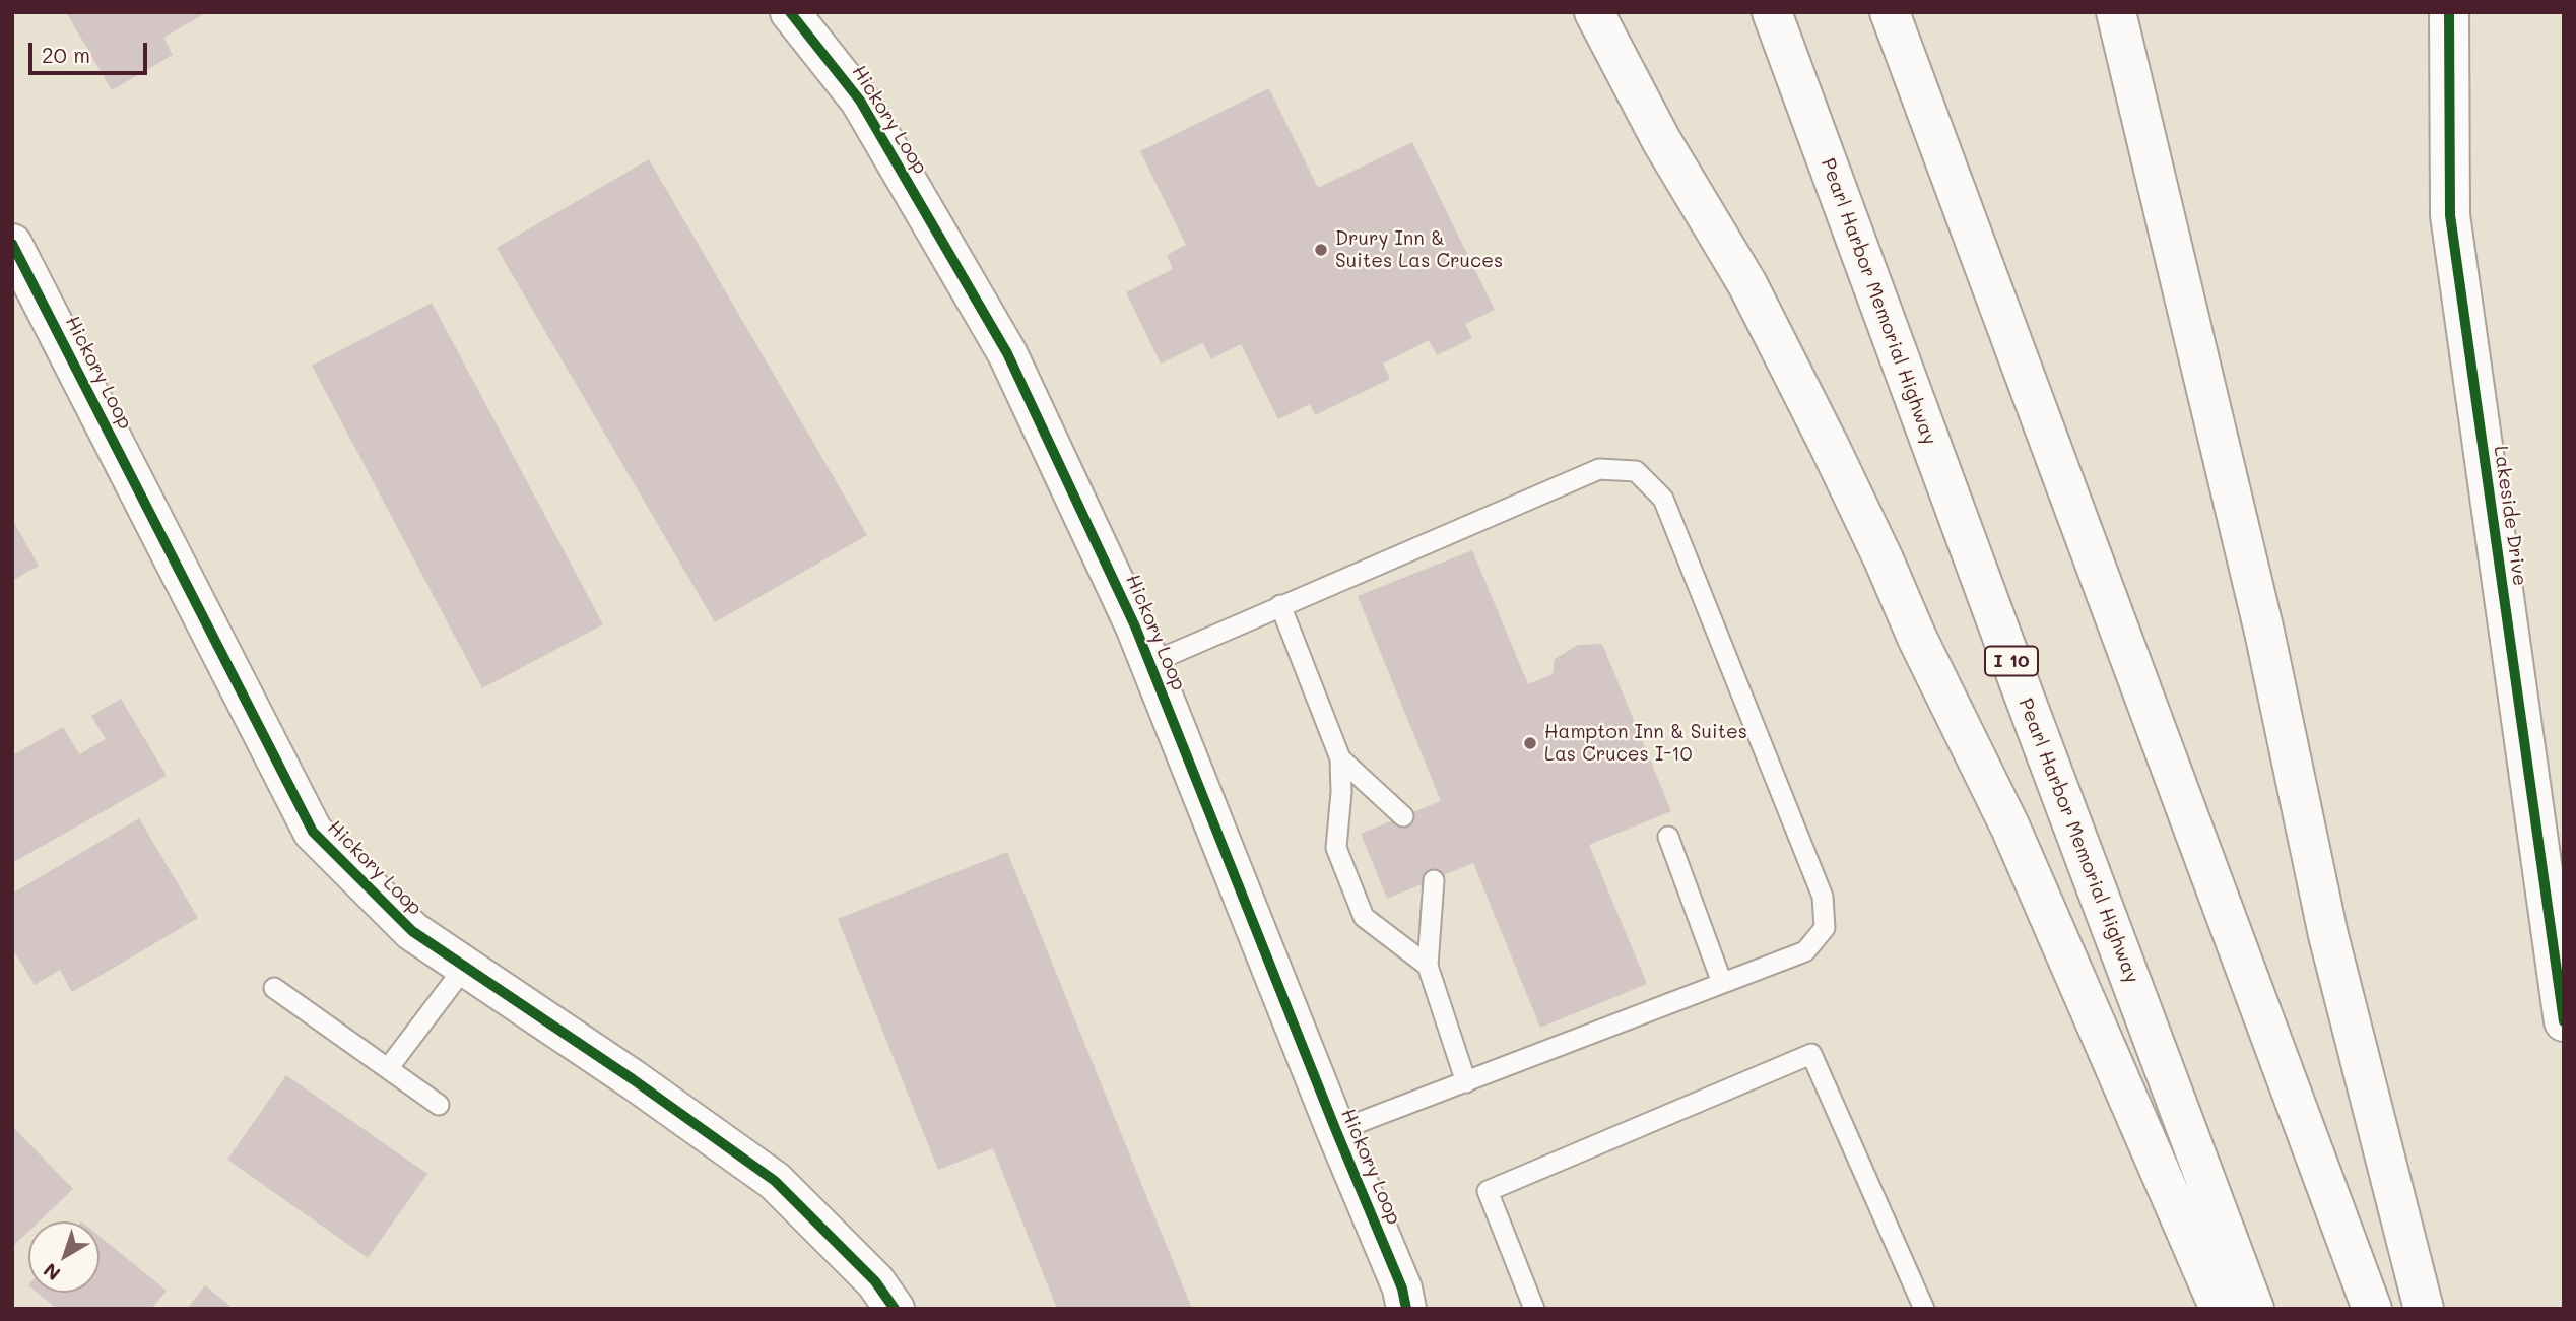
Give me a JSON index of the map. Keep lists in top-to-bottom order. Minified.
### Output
{"streets":{"main road":["Hickory Loop","Pearl Harbor Memorial Highway","Lakeside Drive","I 10"]},"places":["Drury Inn & Suites Las Cruces","Hampton Inn & Suites Las Cruces I-10"],"scale_bar":"20 m","north":"bottom left"}
